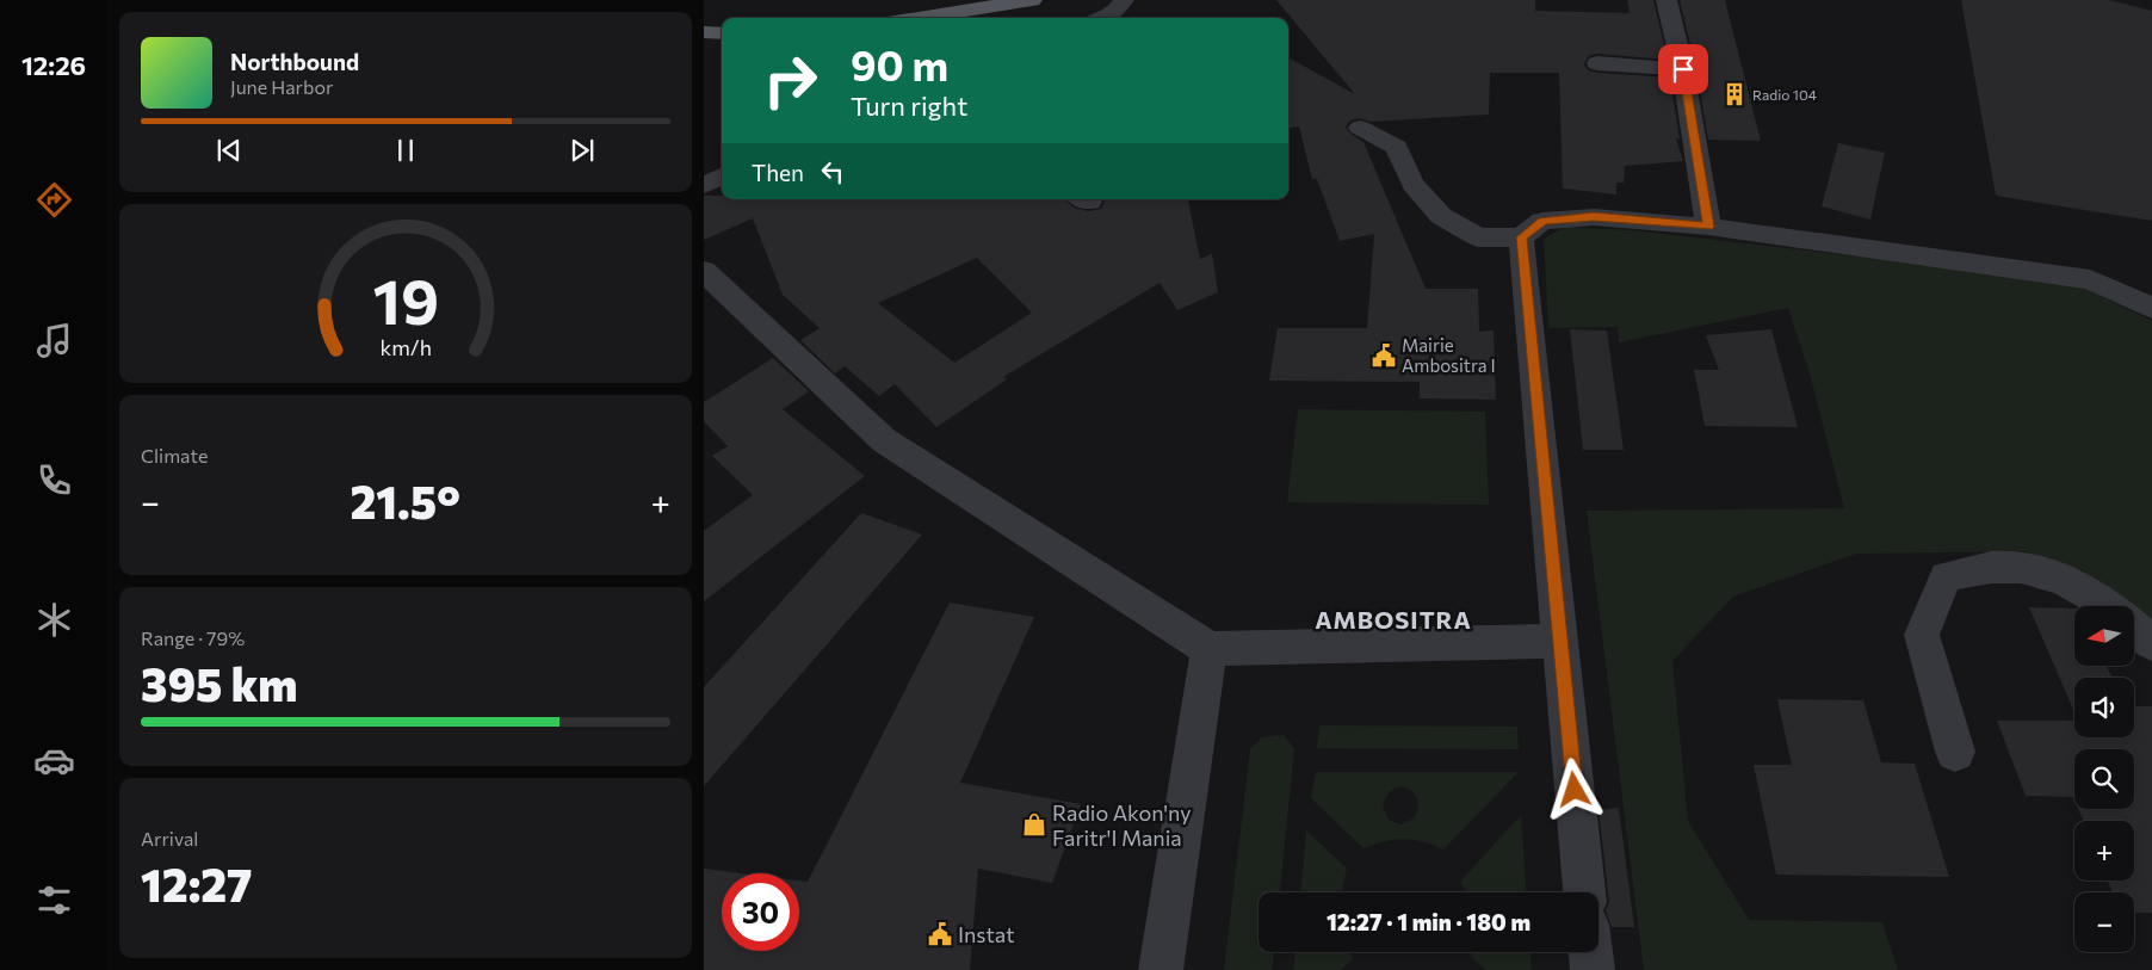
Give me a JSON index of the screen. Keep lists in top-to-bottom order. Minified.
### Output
{"districts":["AMBOSITRA"],"places":{"building":["Radio 104"],"public building":["Mairie Ambositra I","Instat"],"shop":["Radio Akon'ny Faritr'I Mania"]},"north":"left","page":{"tabs":"12:26","turn":["90 m","Turn right"],"song":["Northbound","June Harbor"],"then":"Then","tile":["Climate",["Range · 79%","395 km"],["Arrival","12:27"]],"heat":["−","21.5°","+"],"map_buttons":["+","−"],"limit":"30","trip":"12:27 · 1 min · 180 m","gauge":["19","km/h"]}}
